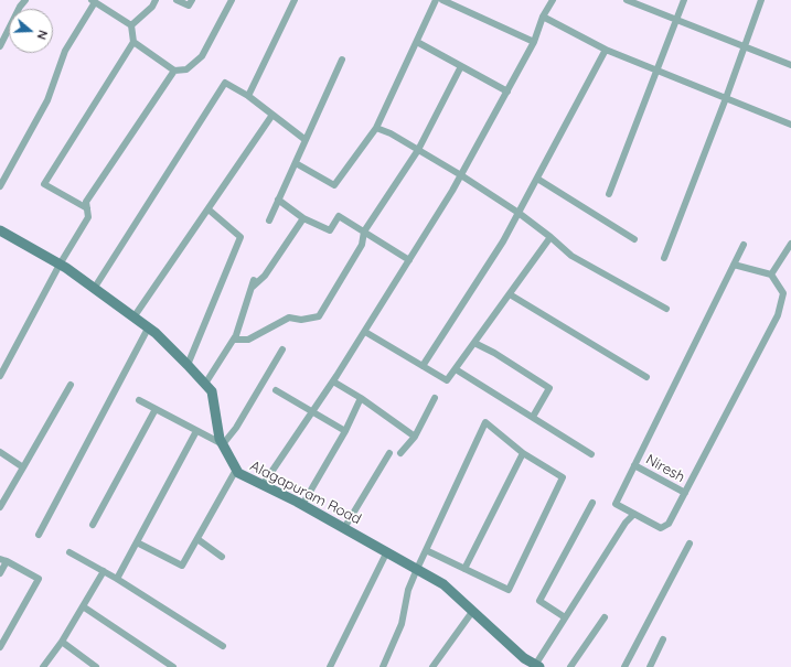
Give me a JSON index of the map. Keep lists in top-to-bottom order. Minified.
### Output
{"streets":{"main road":["Alagapuram Road"],"street":["Niresh"]},"north":"right"}
